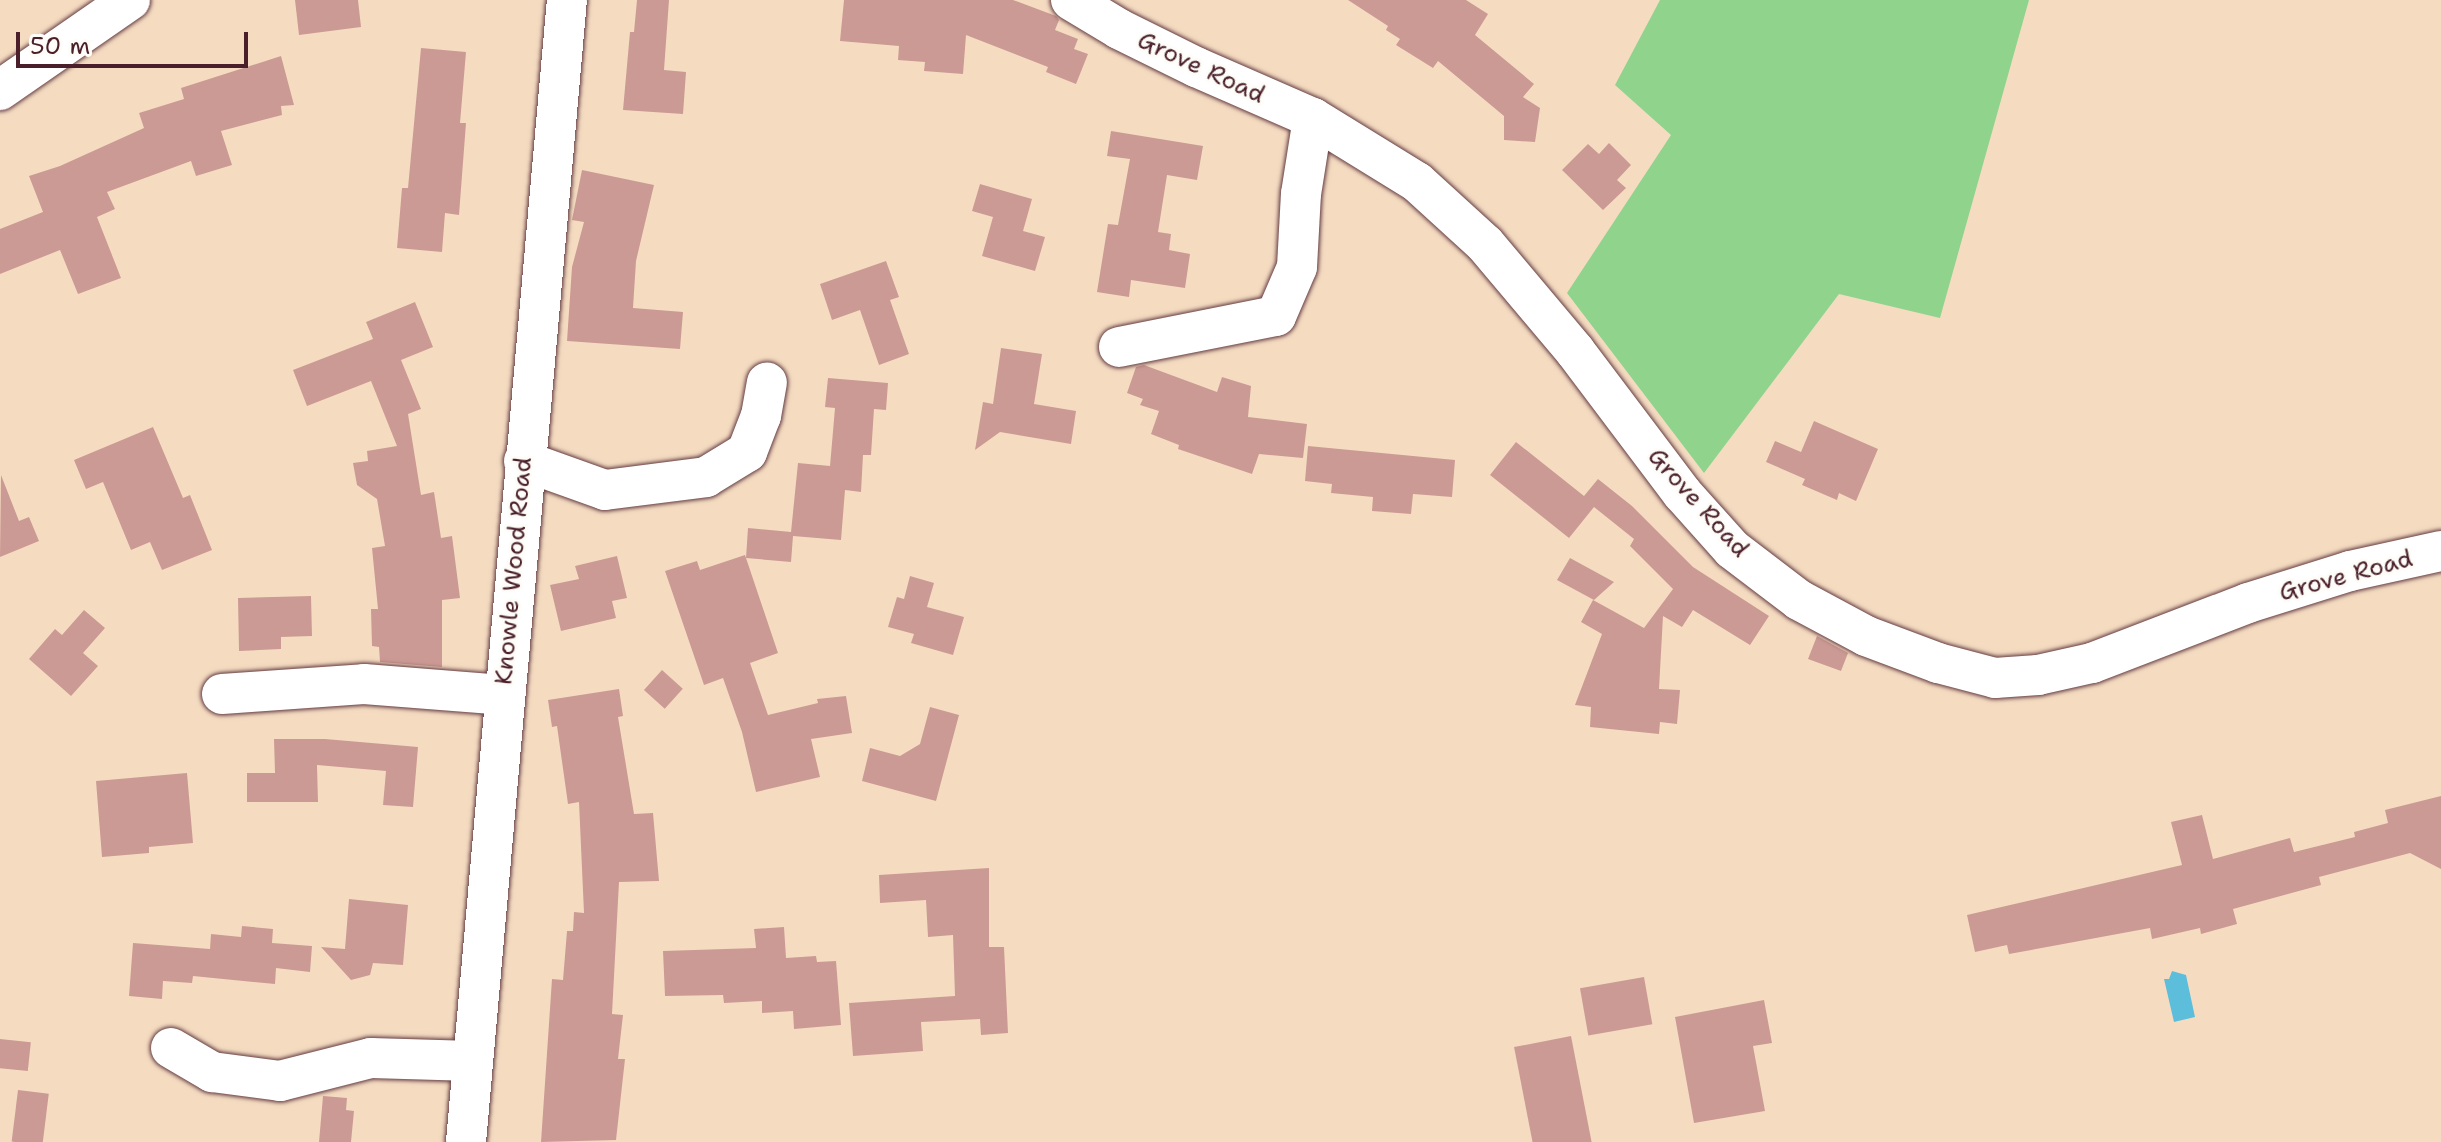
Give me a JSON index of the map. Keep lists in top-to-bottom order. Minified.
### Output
{"streets":{"street":["Grove Road","Knowle Wood Road"]},"scale_bar":"50 m"}
